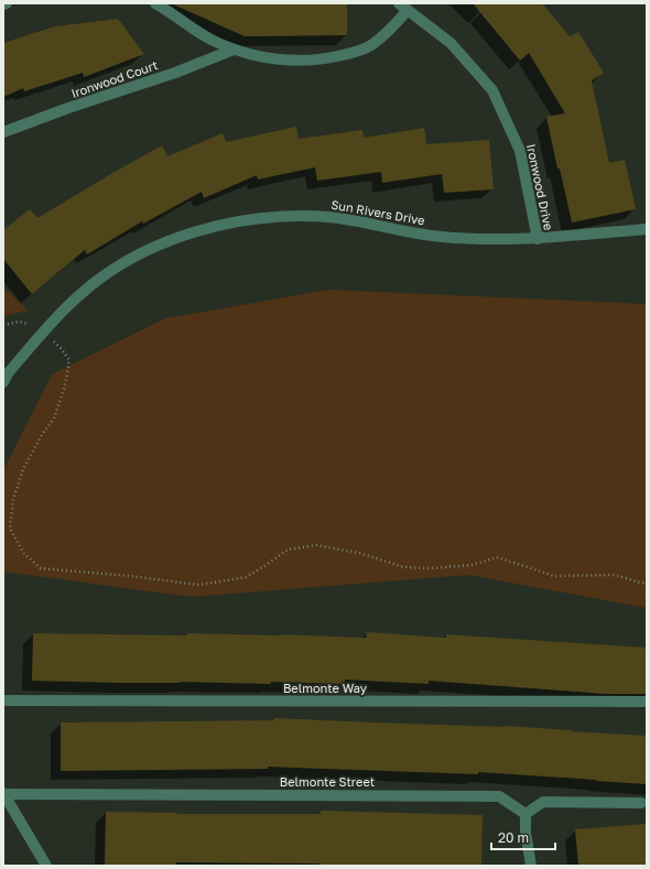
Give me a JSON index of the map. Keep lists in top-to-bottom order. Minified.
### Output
{"streets":{"street":["Ironwood Court","Ironwood Drive","Sun Rivers Drive","Belmonte Way","Belmonte Street"]},"crossings":[["Ironwood Drive","Sun Rivers Drive"]],"scale_bar":"20 m"}
